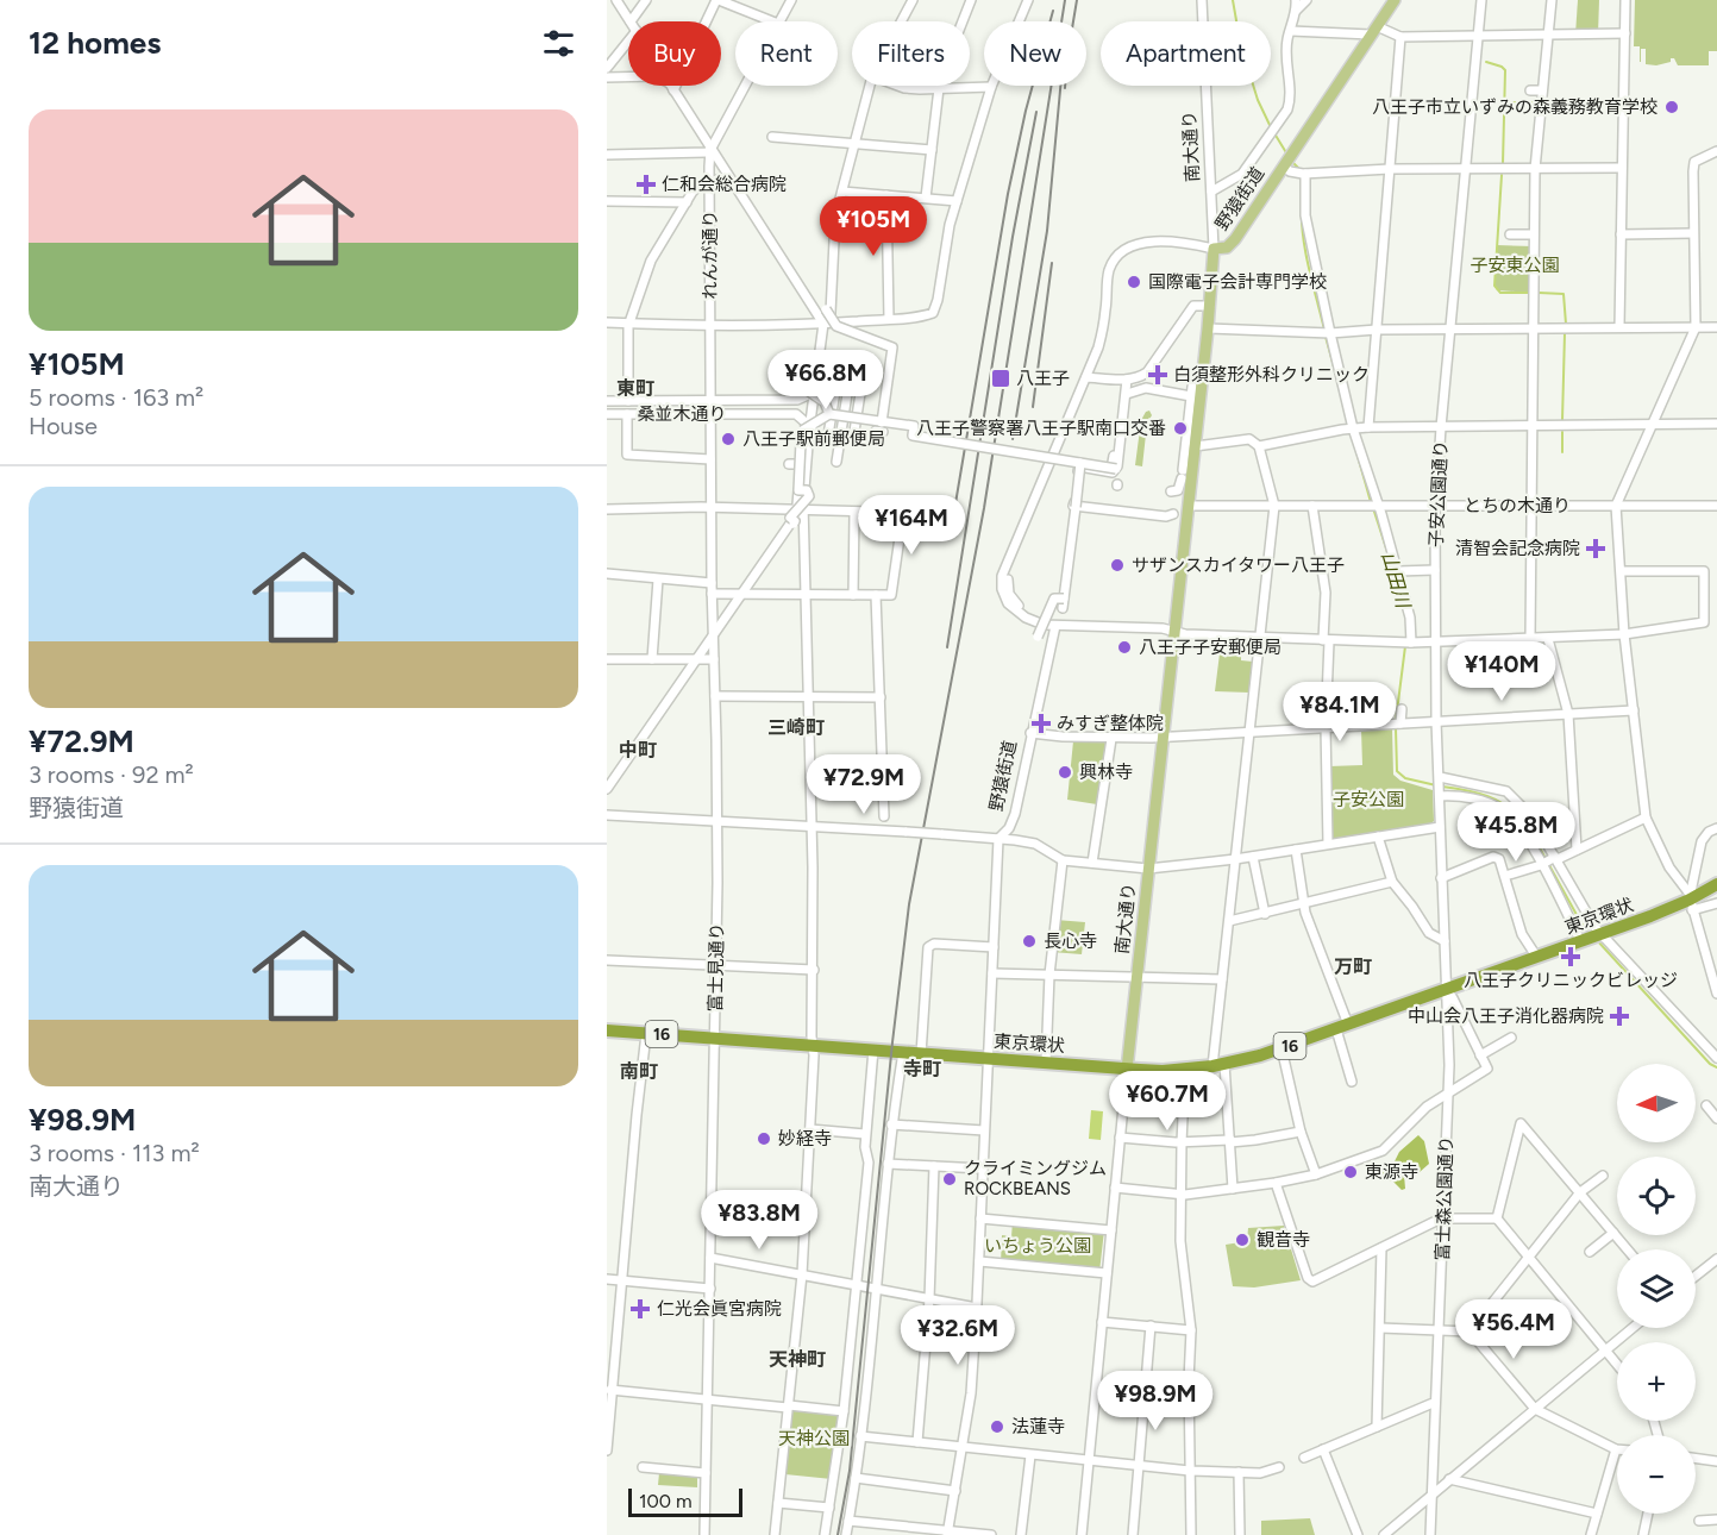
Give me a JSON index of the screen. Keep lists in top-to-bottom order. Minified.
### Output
{"streets":{"highway":["東京環状","16"],"main road":["南大通り","野猿街道"],"street":["れんが通り","桑並木通り","子安公園通り","とちの木通り","富士見通り","富士森公園通り"]},"crossings":[["南大通り","野猿街道"],["南大通り","とちの木通り"],["南大通り","東京環状"],["野猿街道","富士見通り"],["れんが通り","桑並木通り"],["れんが通り","富士見通り"],["桑並木通り","富士見通り"],["子安公園通り","とちの木通り"],["子安公園通り","東京環状"],["子安公園通り","富士森公園通り"],["東京環状","富士見通り"],["東京環状","富士森公園通り"]],"districts":["東町","三崎町","中町","万町","寺町","南町","天神町"],"water":["山田川"],"parks":["子安東公園","子安公園","いちょう公園","天神公園"],"places":{"other":["八王子市立いずみの森義務教育学校","国際電子会計専門学校","八王子警察署八王子駅南口交番","八王子駅前郵便局","サザンスカイタワー八王子","八王子子安郵便局","興林寺","長心寺","妙経寺","東源寺","クライミングジム ROCKBEANS","観音寺","法蓮寺"],"health":["仁和会総合病院","白須整形外科クリニック","清智会記念病院","みすぎ整体院","八王子クリニックビレッジ","中山会八王子消化器病院","仁光会眞宮病院"],"transit":["八王子"]},"scale_bar":"100 m","north":"left","page":{"heading":"12 homes","chip":["Buy","Rent","Filters","New","Apartment"],"list":[{"name":"¥105M","note":"5 rooms · 163 m² · House"},{"name":"¥72.9M","note":"3 rooms · 92 m² · 野猿街道"},{"name":"¥98.9M","note":"3 rooms · 113 m² · 南大通り"}],"price":["¥105M","¥66.8M","¥164M","¥140M","¥84.1M","¥72.9M","¥45.8M","¥60.7M","¥83.8M","¥56.4M","¥32.6M","¥98.9M"],"map_buttons":["+","−"],"scale":"100 m"}}
